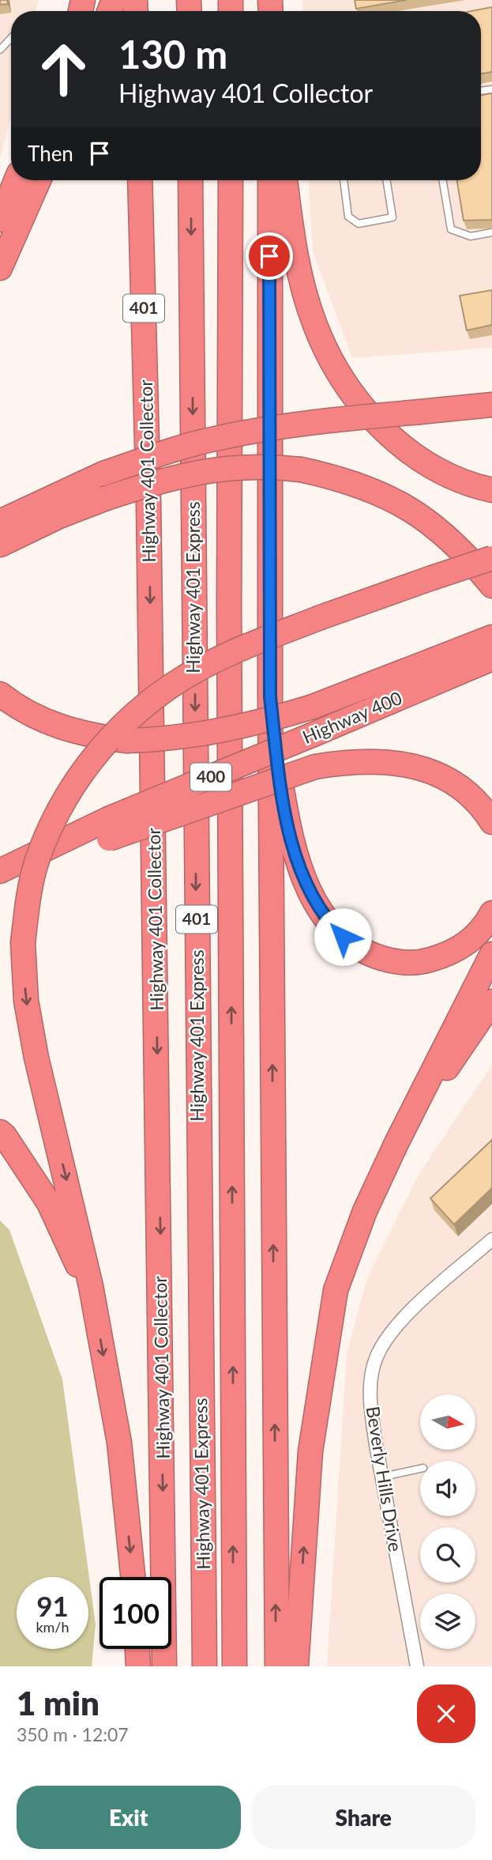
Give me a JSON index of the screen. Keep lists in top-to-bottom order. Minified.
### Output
{"streets":{"highway":["401","Highway 401 Collector","Highway 401 Express","Highway 400","400"],"street":["Beverly Hills Drive"]},"north":"right","page":{"turn":["130 m","Highway 401 Collector"],"then":"Then","speed":"91 km/h","limit":"100","heading":["1 min","350 m · 12:07"],"buttons":["Exit","Share"]}}
